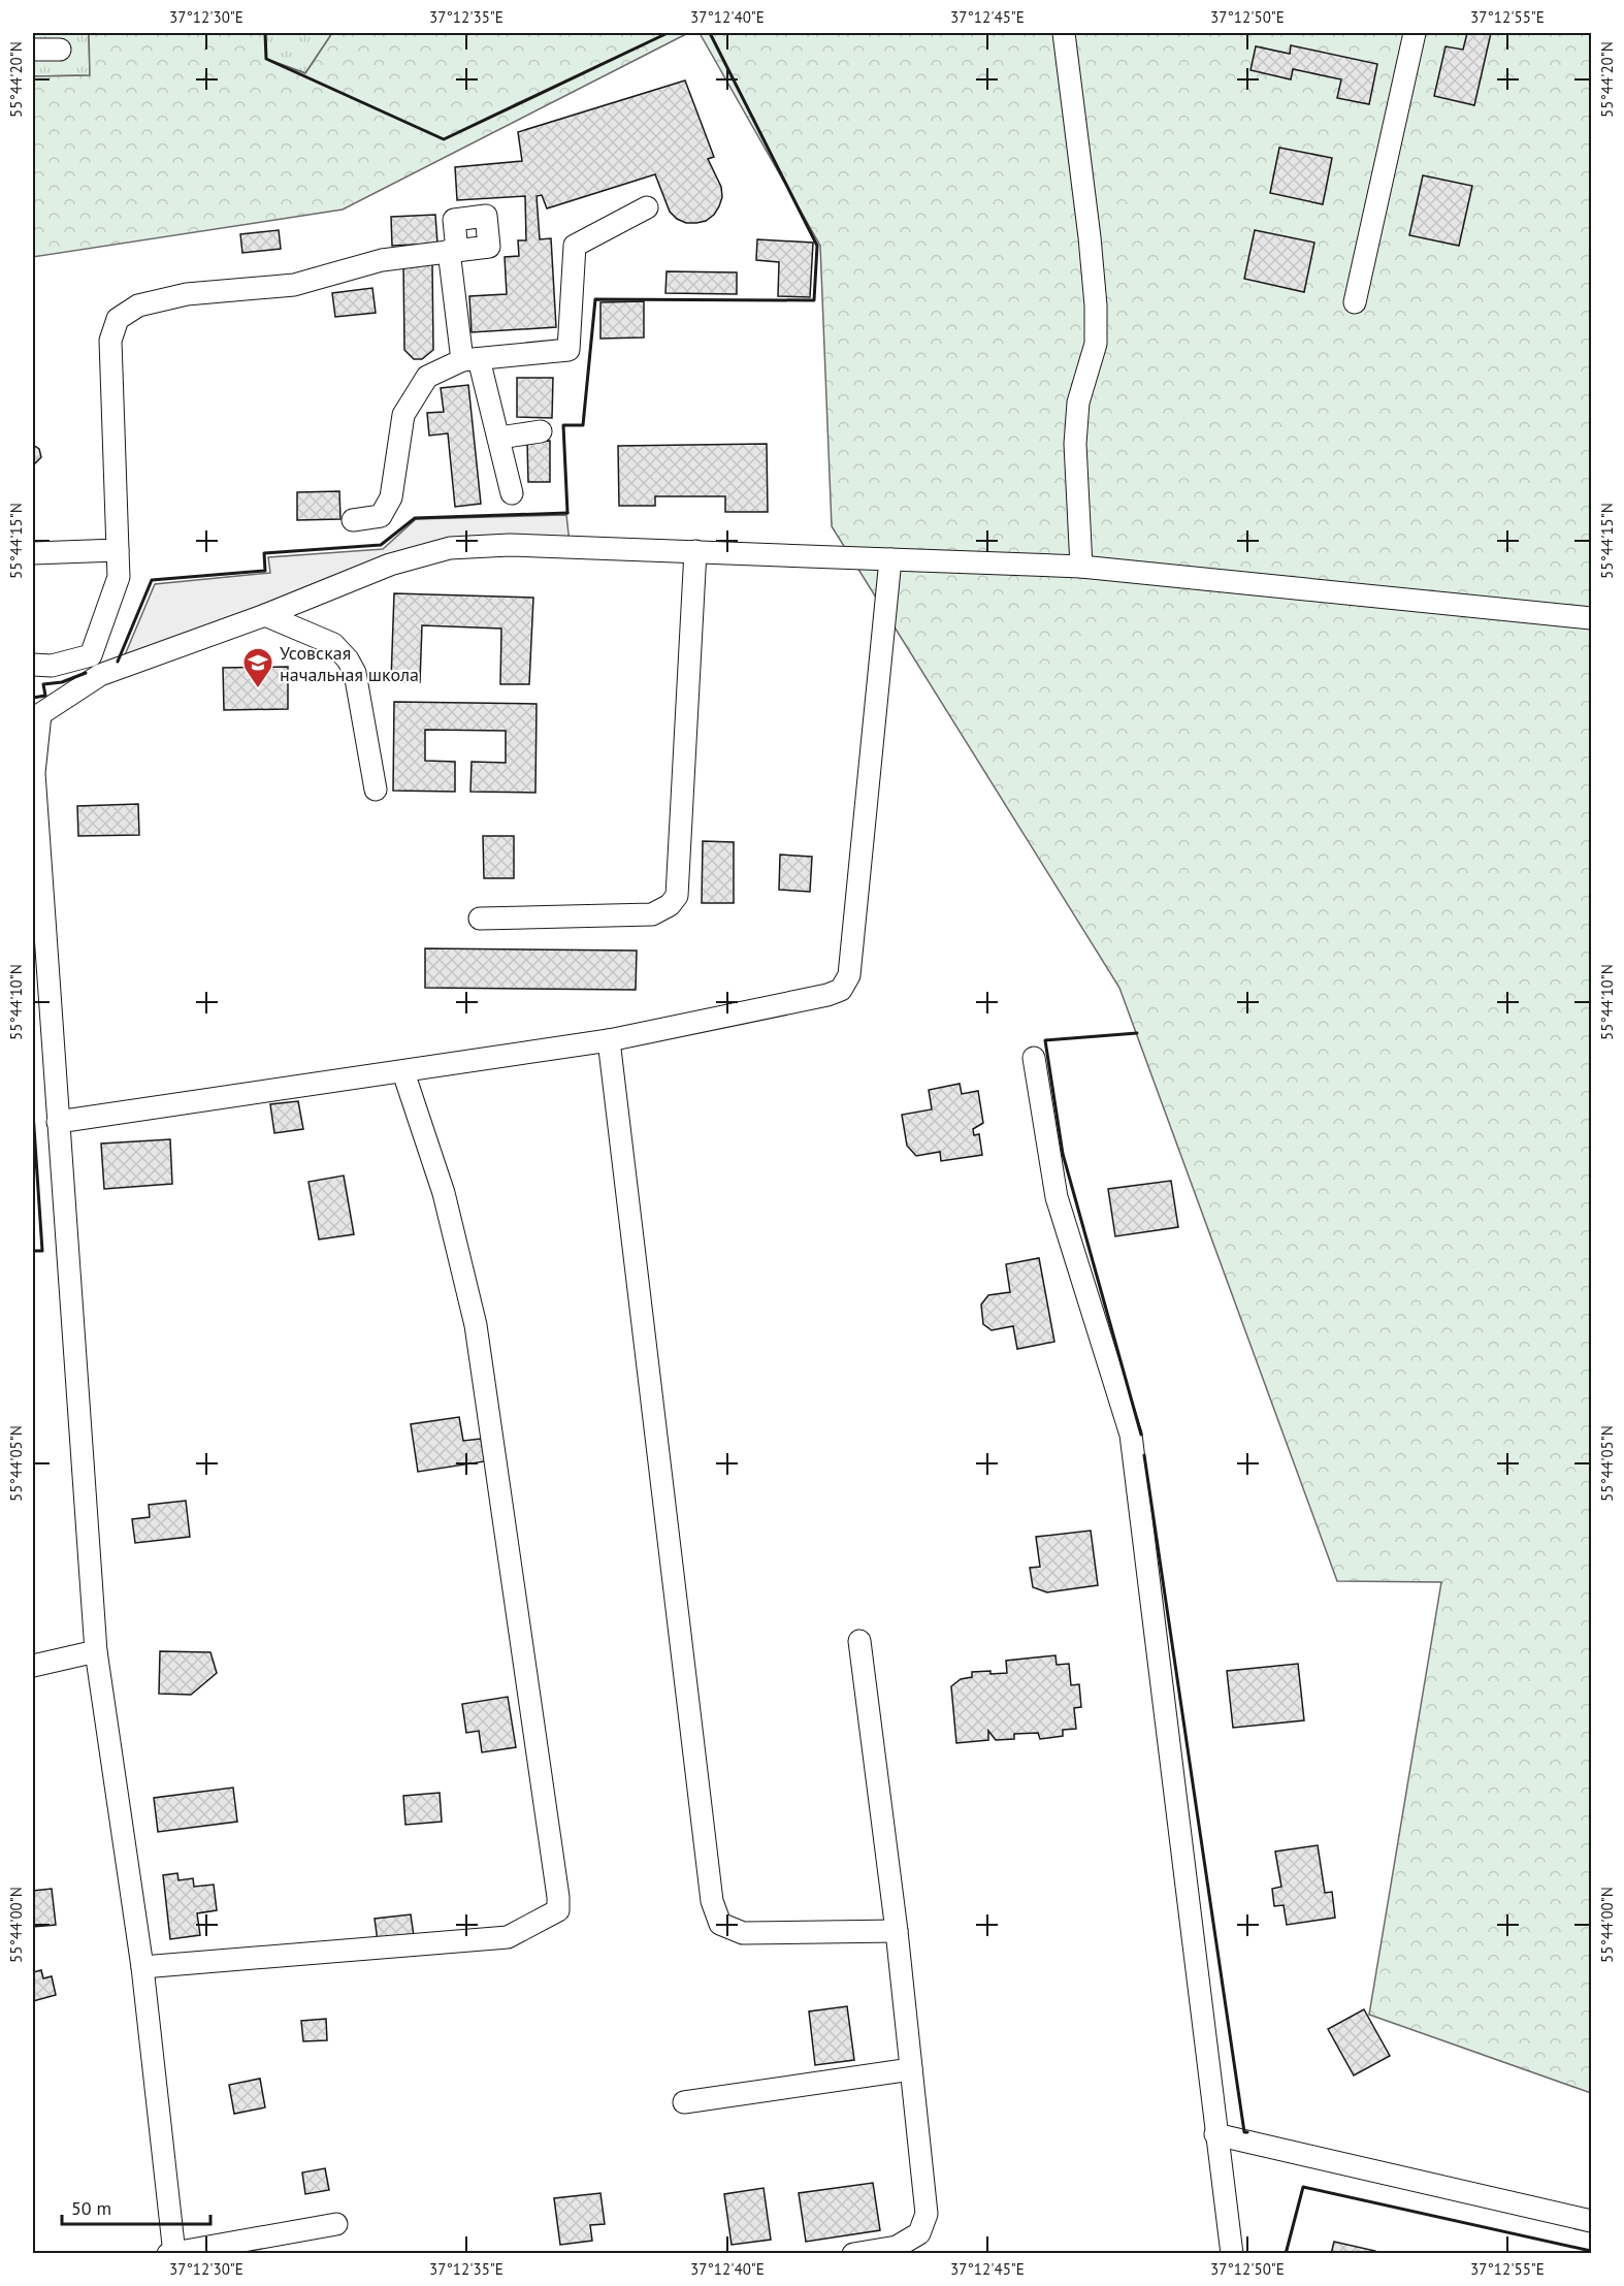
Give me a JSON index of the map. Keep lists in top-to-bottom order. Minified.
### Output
{"places":{"school or university":["Усовская начальная школа"]},"scale_bar":"50 m","coordinates":["37°12'30\"E","37°12'35\"E","37°12'40\"E","37°12'45\"E","37°12'50\"E","37°12'55\"E","55°44'20\"N","55°44'15\"N","55°44'10\"N","55°44'05\"N","55°44'00\"N"]}
